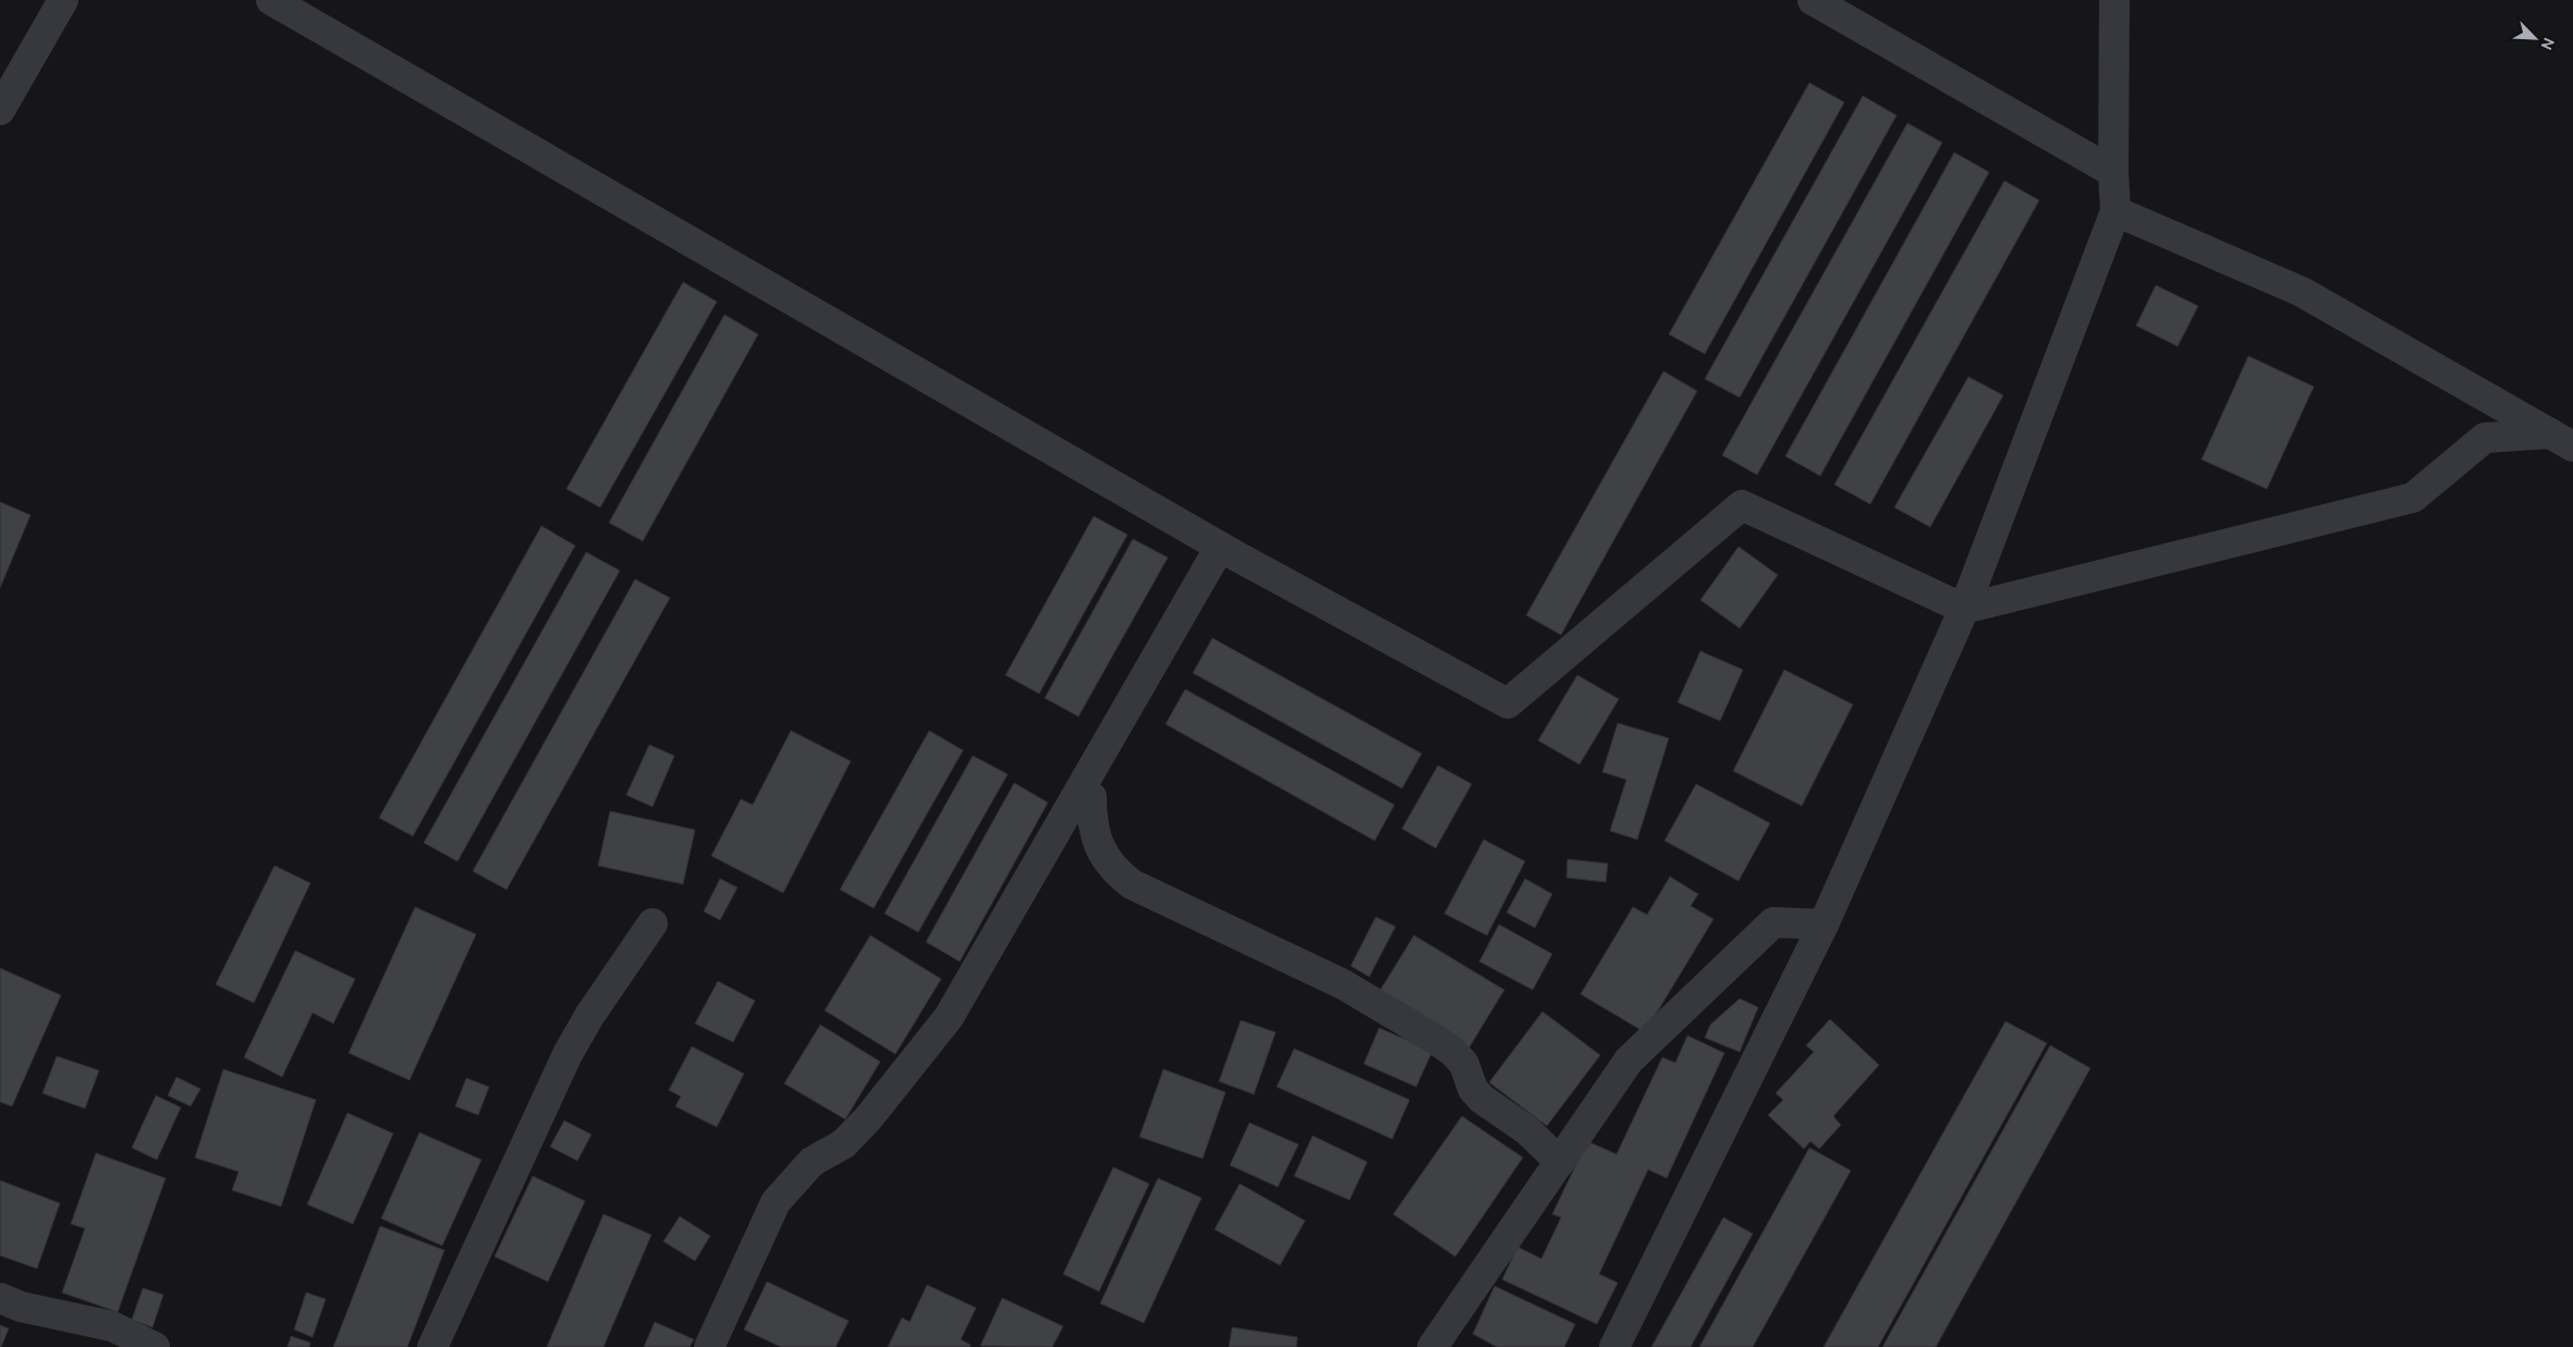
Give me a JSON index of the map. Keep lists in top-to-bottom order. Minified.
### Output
{"north":"bottom right"}
